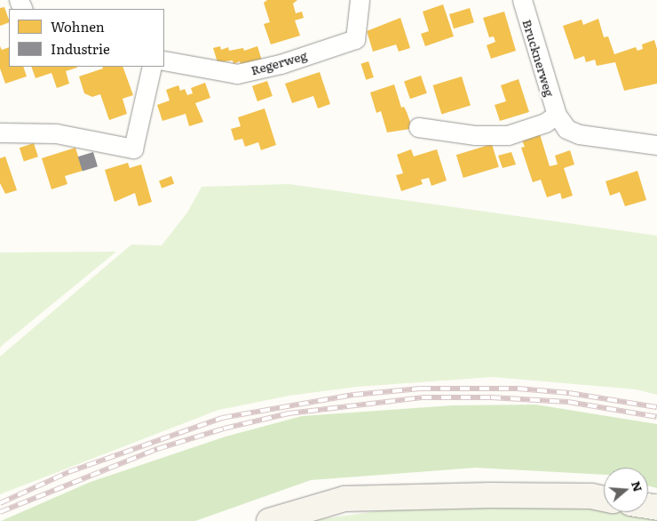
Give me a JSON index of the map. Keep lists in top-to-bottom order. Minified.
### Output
{"streets":{"street":["Brucknerweg","Regerweg"]},"legend":["Wohnen","Industrie"],"north":"right"}
